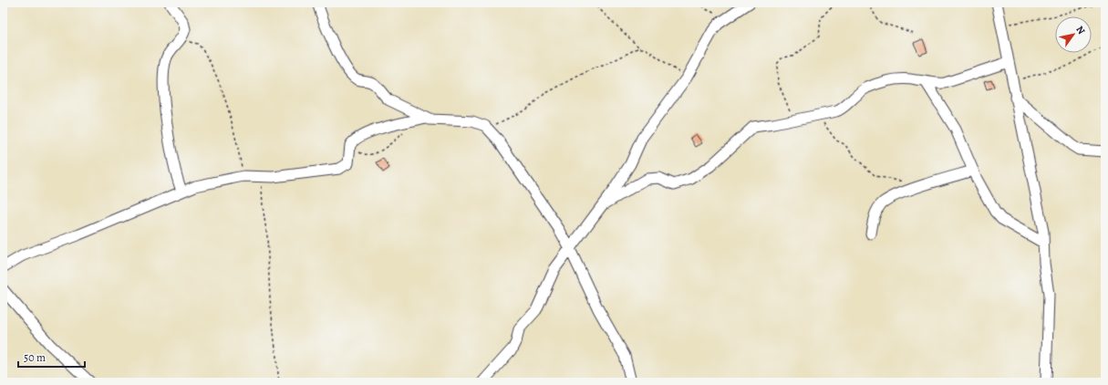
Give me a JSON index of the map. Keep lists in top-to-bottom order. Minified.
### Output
{"scale_bar":"50 m","north":"top right"}
